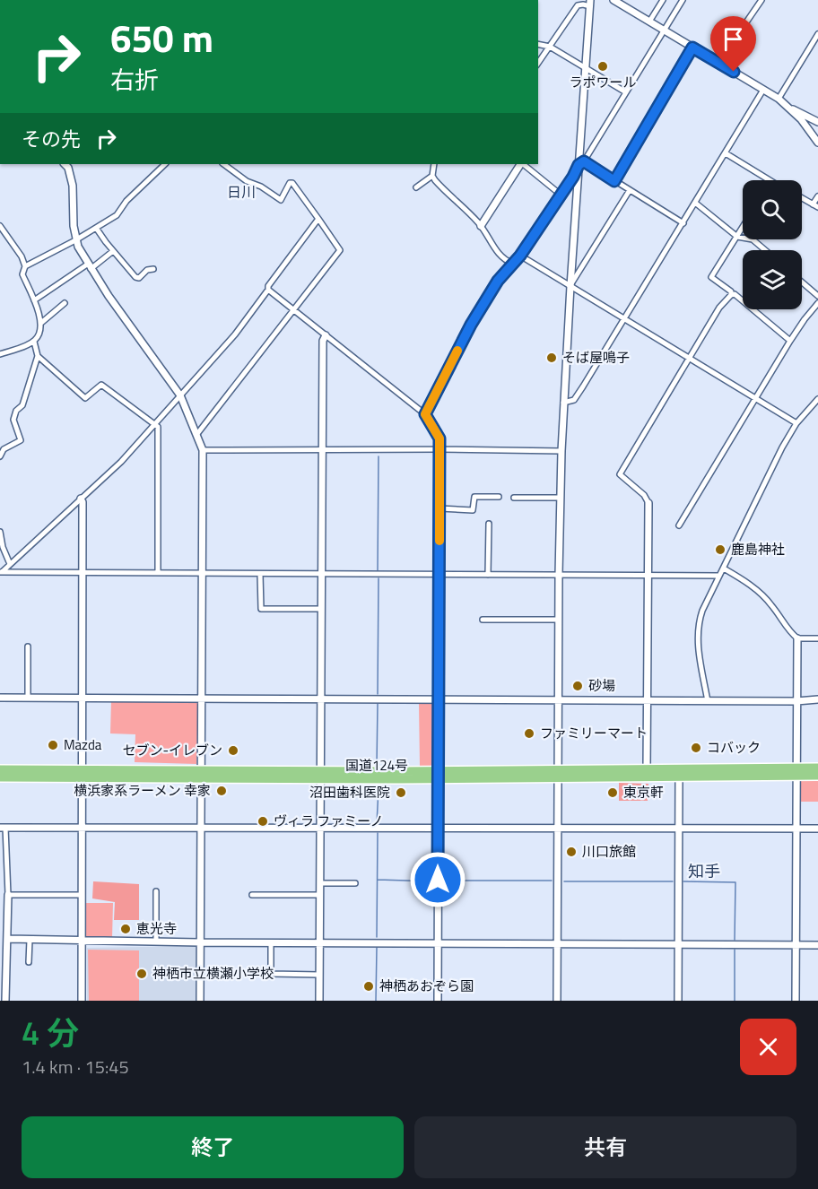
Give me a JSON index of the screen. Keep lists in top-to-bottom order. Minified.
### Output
{"streets":{"highway":["国道124号"]},"districts":["日川","知手"],"places":["ラポワール","そば屋鳴子","鹿島神社","砂場","ファミリーマート","Mazda","コバック","セブン-イレブン","横浜家系ラーメン 幸家","沼田歯科医院","東京軒","ヴィラ ファミーノ","川口旅館","恵光寺","神栖市立横瀬小学校","神栖あおぞら園"],"page":{"turn":["650 m","右折"],"then":"その先","heading":["4 分","1.4 km · 15:45"],"buttons":["終了","共有"]}}
